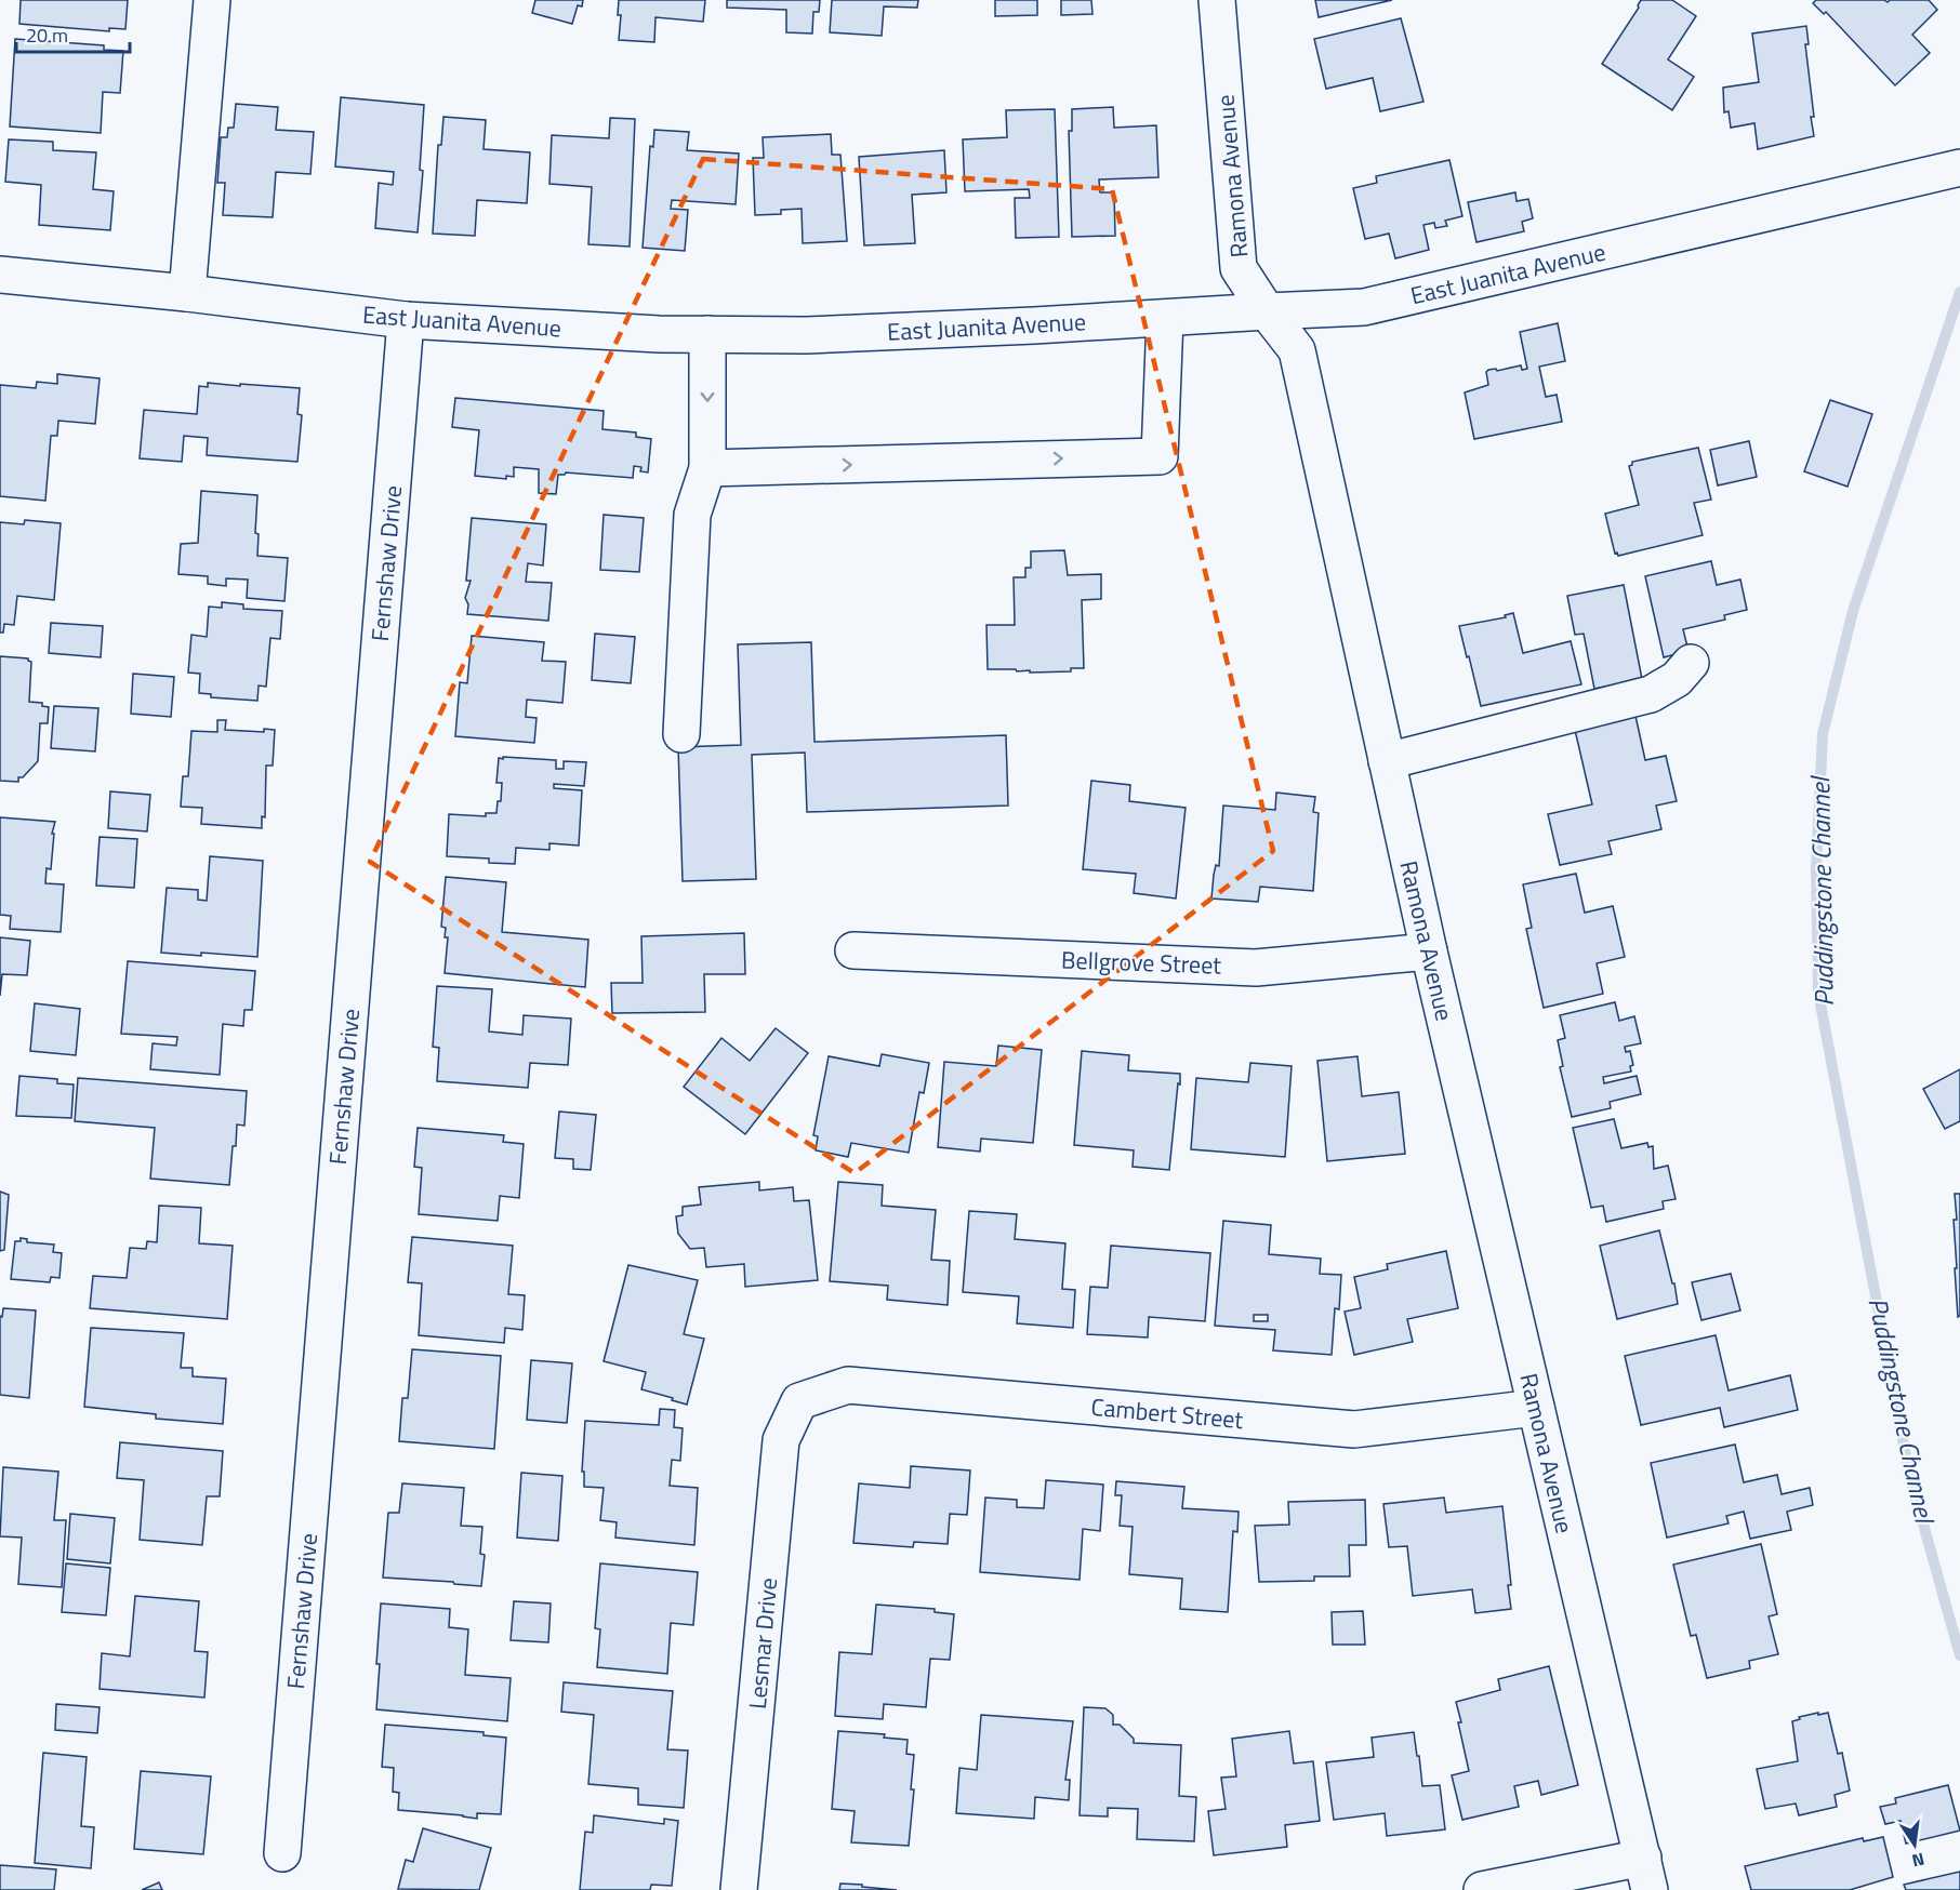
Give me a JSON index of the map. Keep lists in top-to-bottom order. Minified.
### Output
{"streets":{"street":["Ramona Avenue","East Juanita Avenue","Fernshaw Drive","Bellgrove Street","Cambert Street","Lesmar Drive"]},"crossings":[["Ramona Avenue","East Juanita Avenue"],["Ramona Avenue","Bellgrove Street"],["Ramona Avenue","Cambert Street"],["East Juanita Avenue","Fernshaw Drive"],["Cambert Street","Lesmar Drive"]],"water":["Puddingstone Channel"],"scale_bar":"20 m","north":"bottom"}
